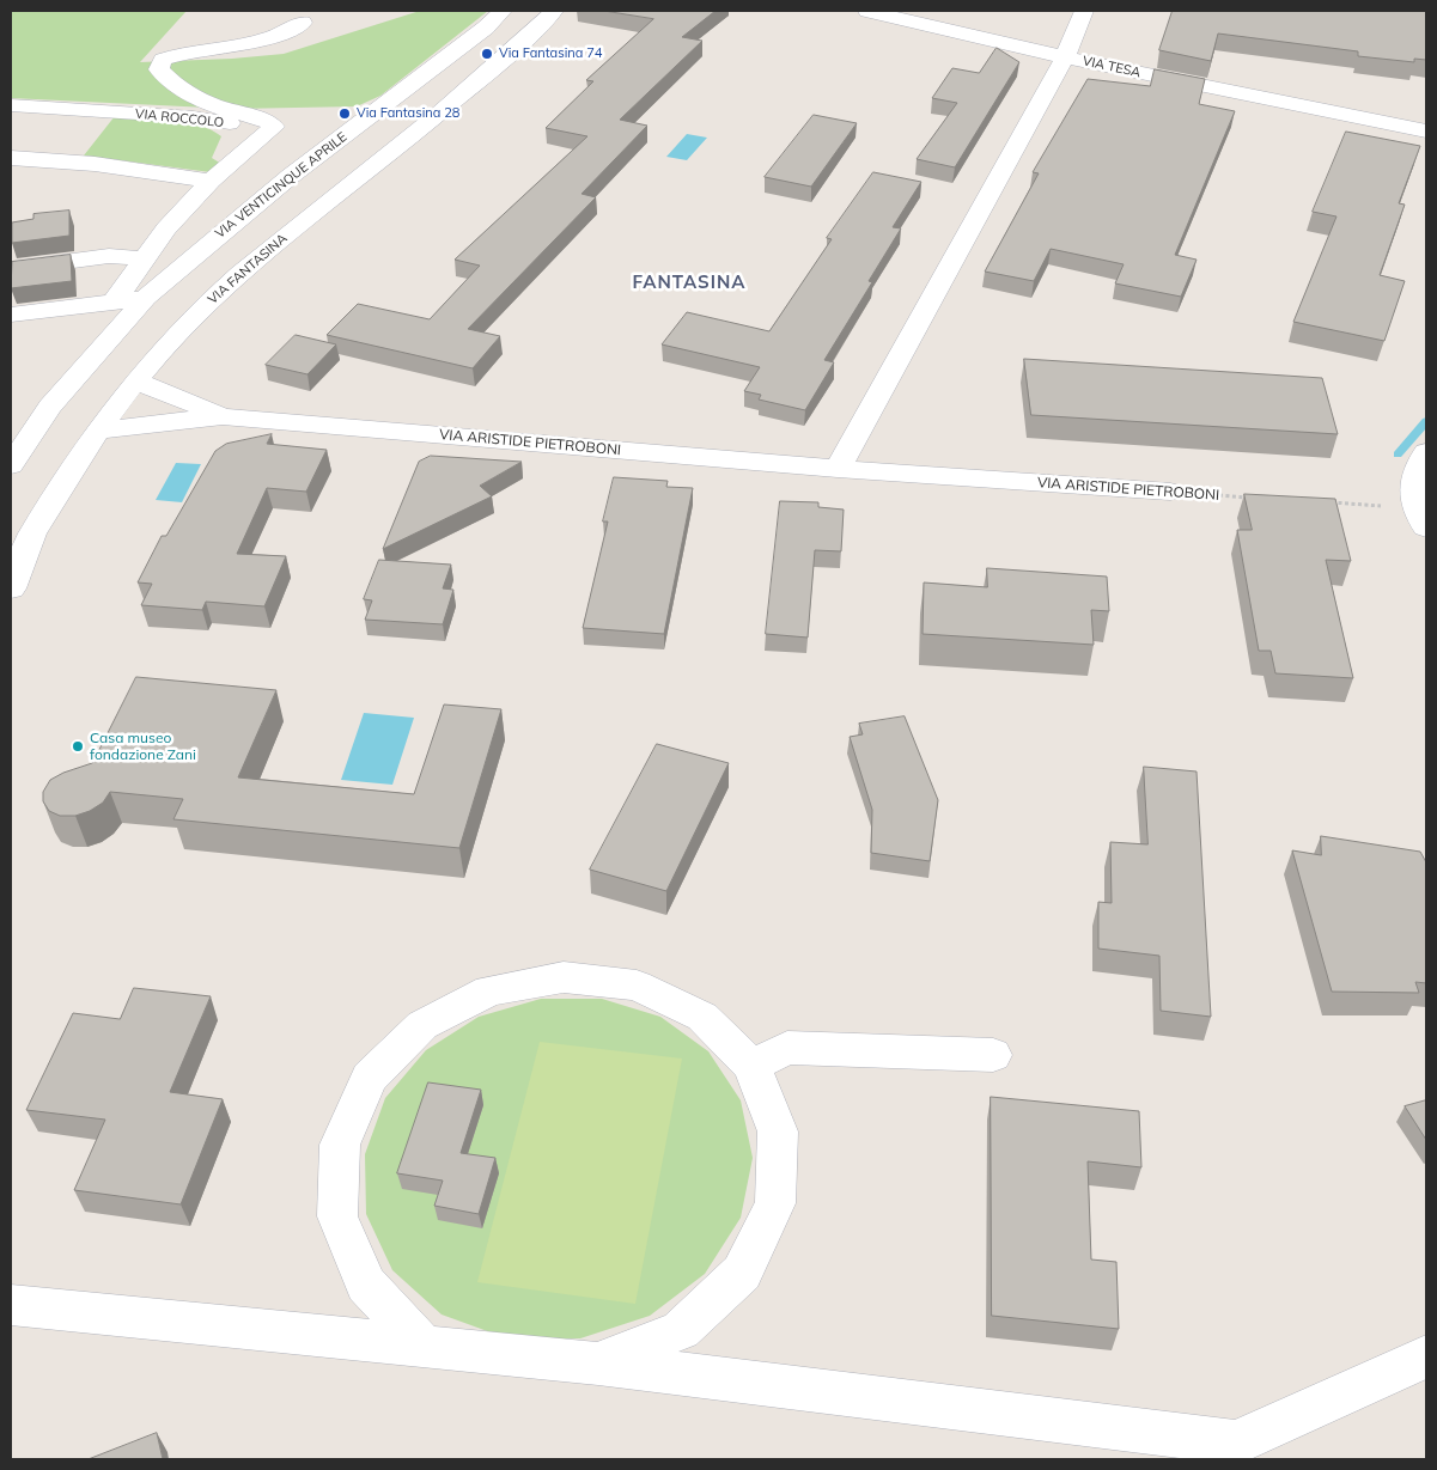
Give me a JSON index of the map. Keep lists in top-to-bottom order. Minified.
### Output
{"streets":{"street":["VIA TESA","VIA ROCCOLO","VIA VENTICINQUE APRILE","VIA FANTASINA","VIA ARISTIDE PIETROBONI"]},"crossings":[["VIA FANTASINA","VIA ARISTIDE PIETROBONI"]],"districts":["FANTASINA"],"places":["Via Fantasina 74","Via Fantasina 28","Casa museo fondazione Zani"]}
